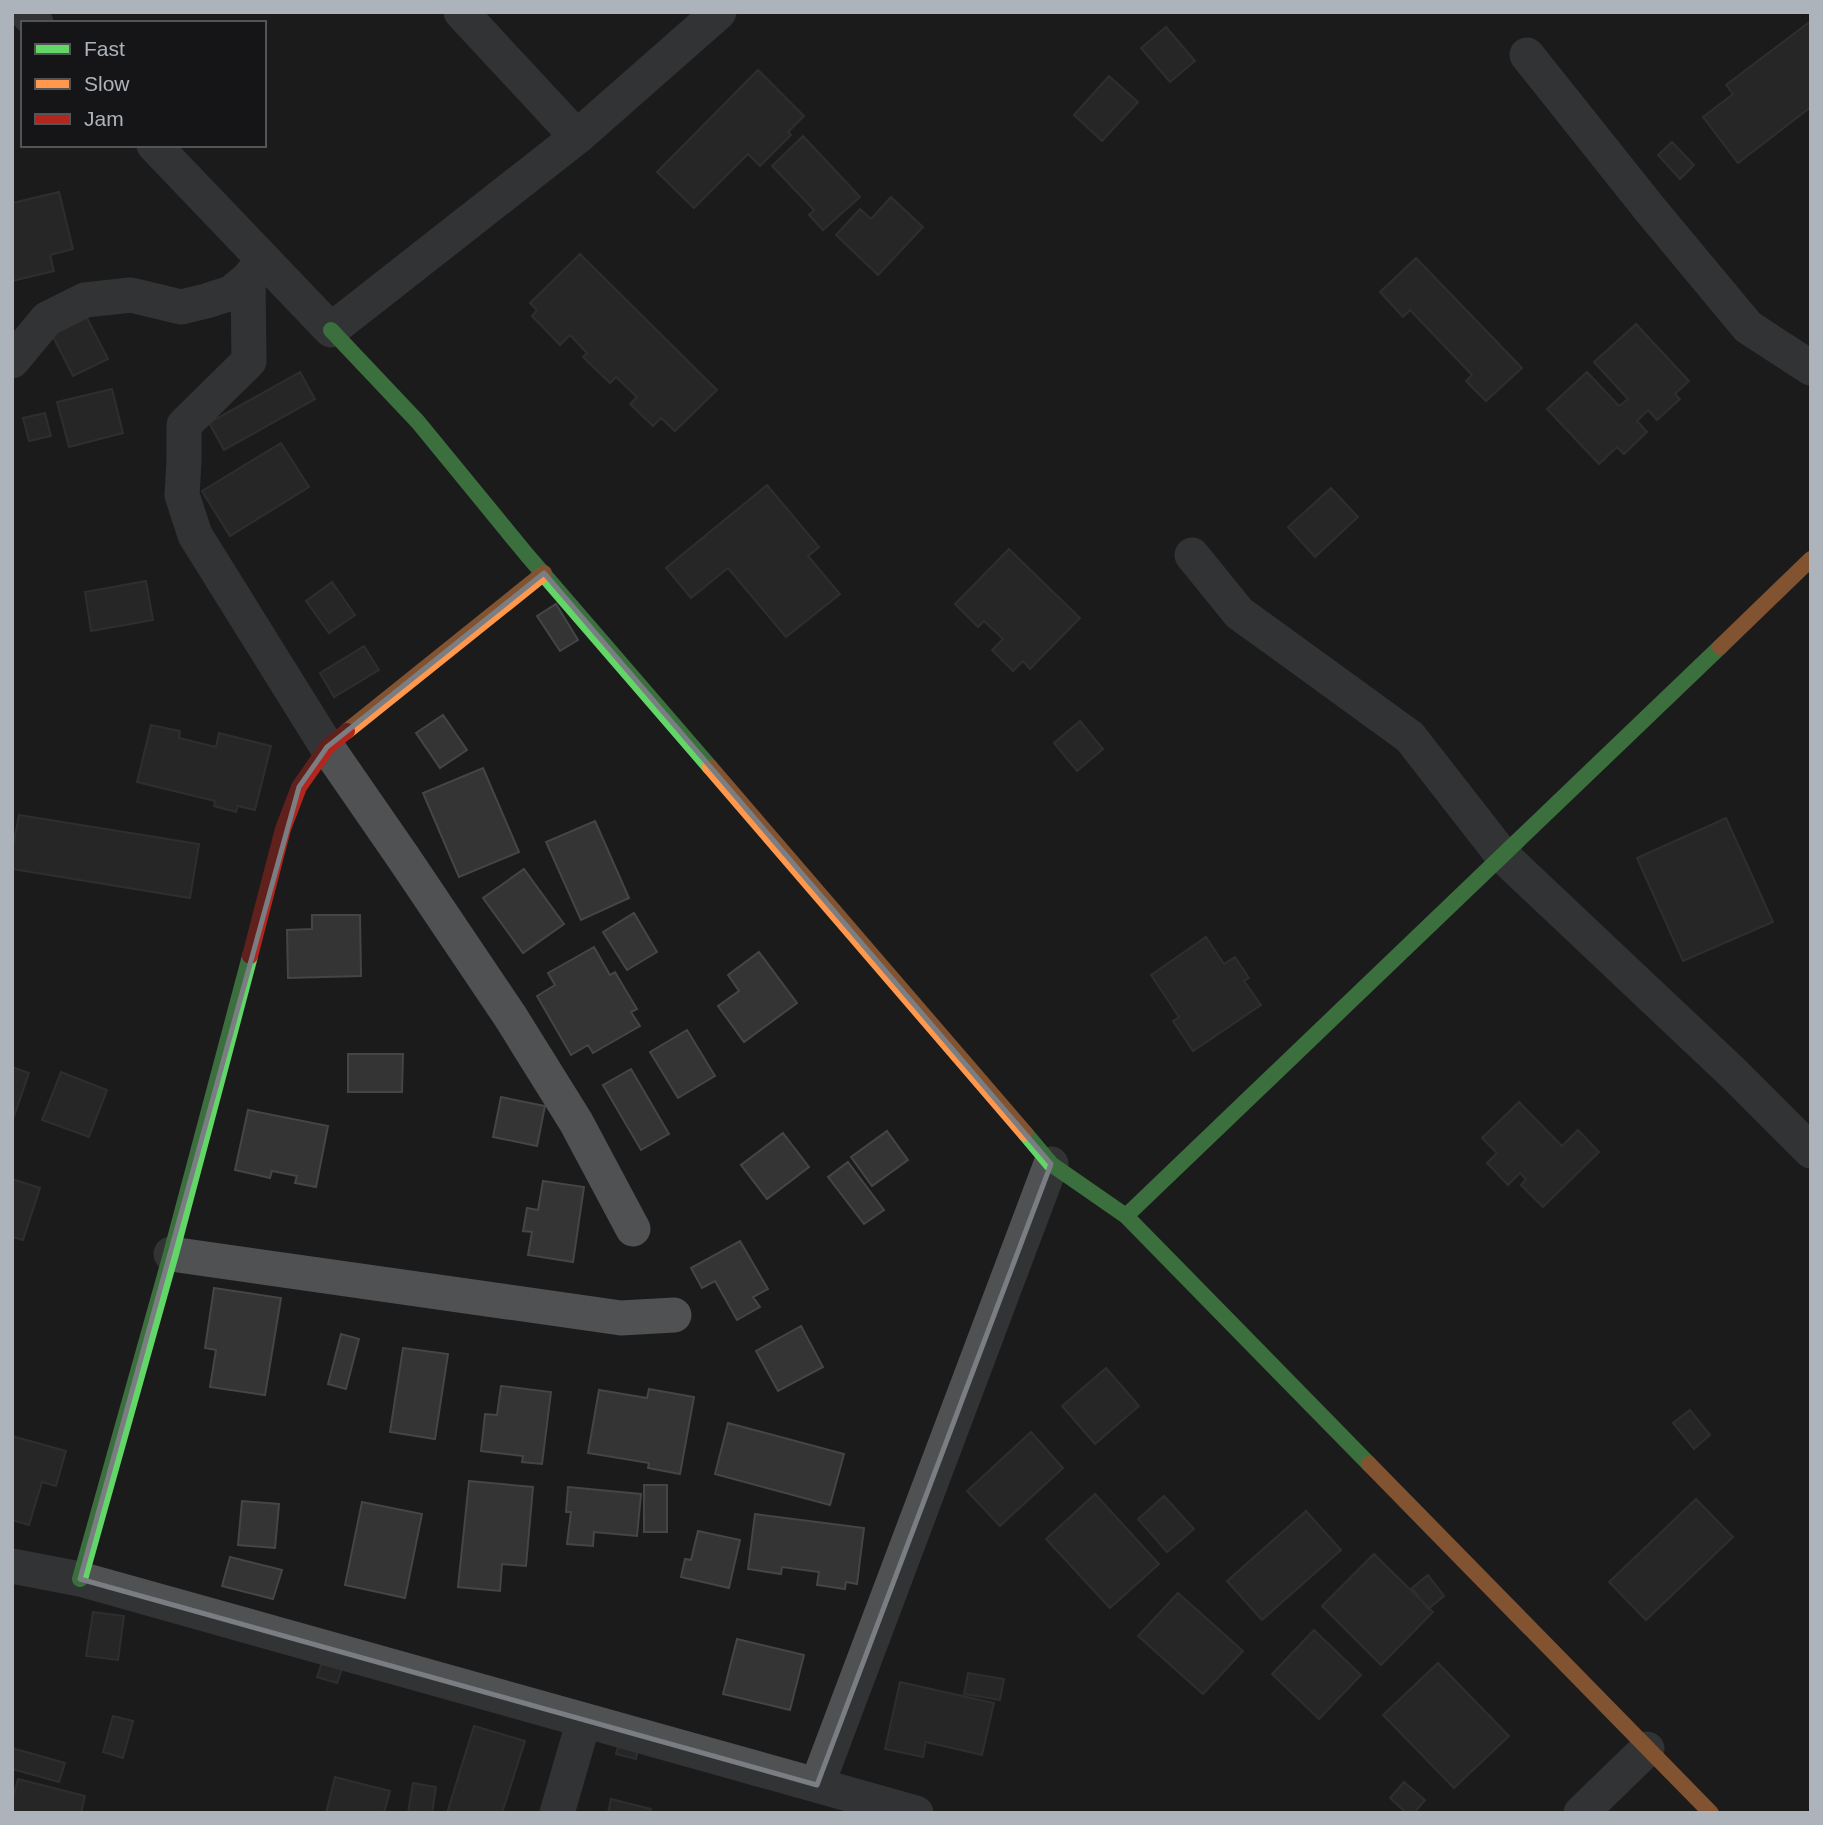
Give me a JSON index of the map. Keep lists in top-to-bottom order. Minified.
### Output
{"legend":["Fast","Slow","Jam"]}
